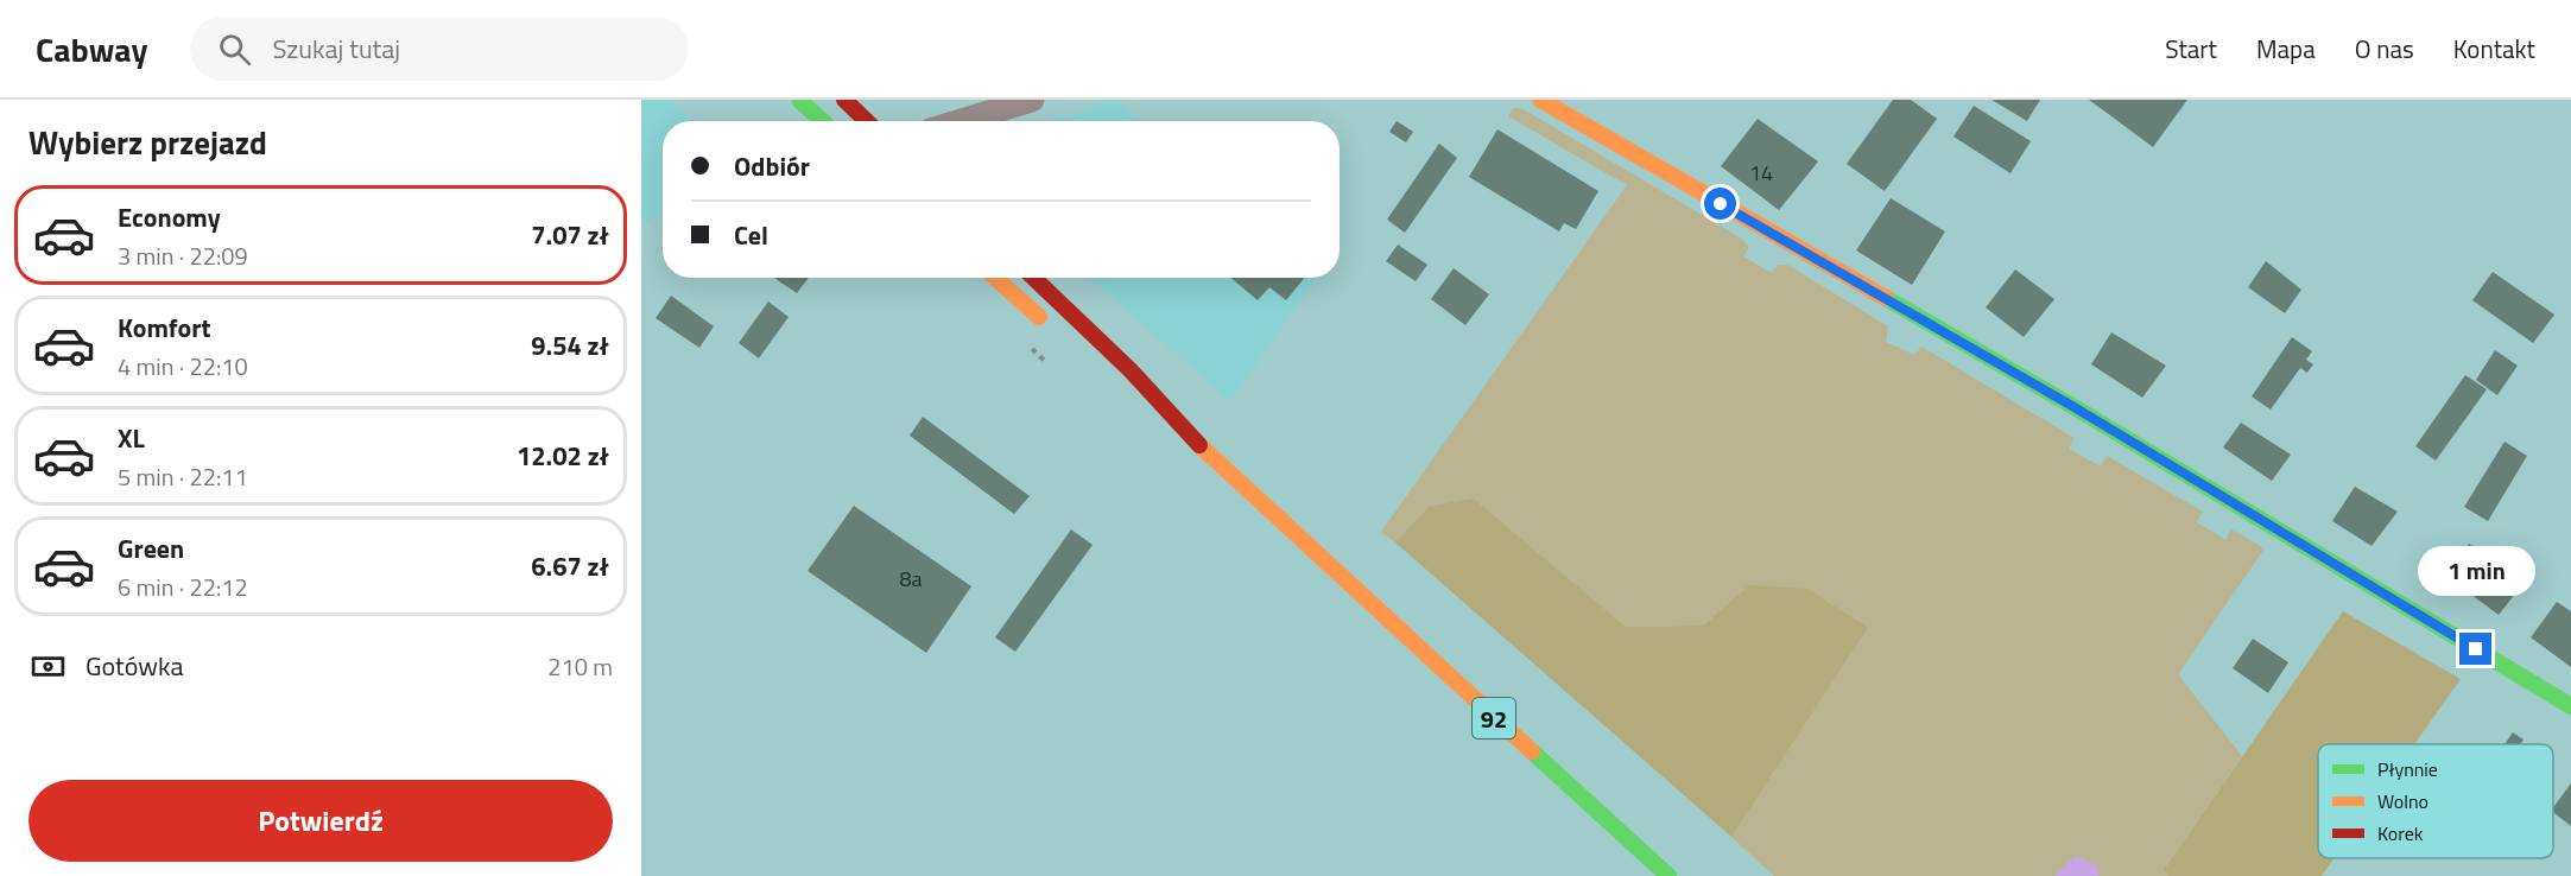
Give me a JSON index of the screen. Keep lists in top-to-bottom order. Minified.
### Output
{"streets":{"street":["92"]},"house_numbers":["14","8a"],"legend":["Płynnie","Wolno","Korek"],"page":{"header":"Cabway","search":"Szukaj tutaj","nav":["Start","Mapa","O nas","Kontakt"],"heading":"Wybierz przejazd","banner":["Odbiór","Cel"],"list":[{"name":"Economy","note":"3 min · 22:09","value":"7.07 zł"},{"name":"Komfort","note":"4 min · 22:10","value":"9.54 zł"},{"name":"XL","note":"5 min · 22:11","value":"12.02 zł"},{"name":"Green","note":"6 min · 22:12","value":"6.67 zł"}],"bubble":"1 min","pay":["Gotówka","210 m"],"buttons":"Potwierdź"}}
